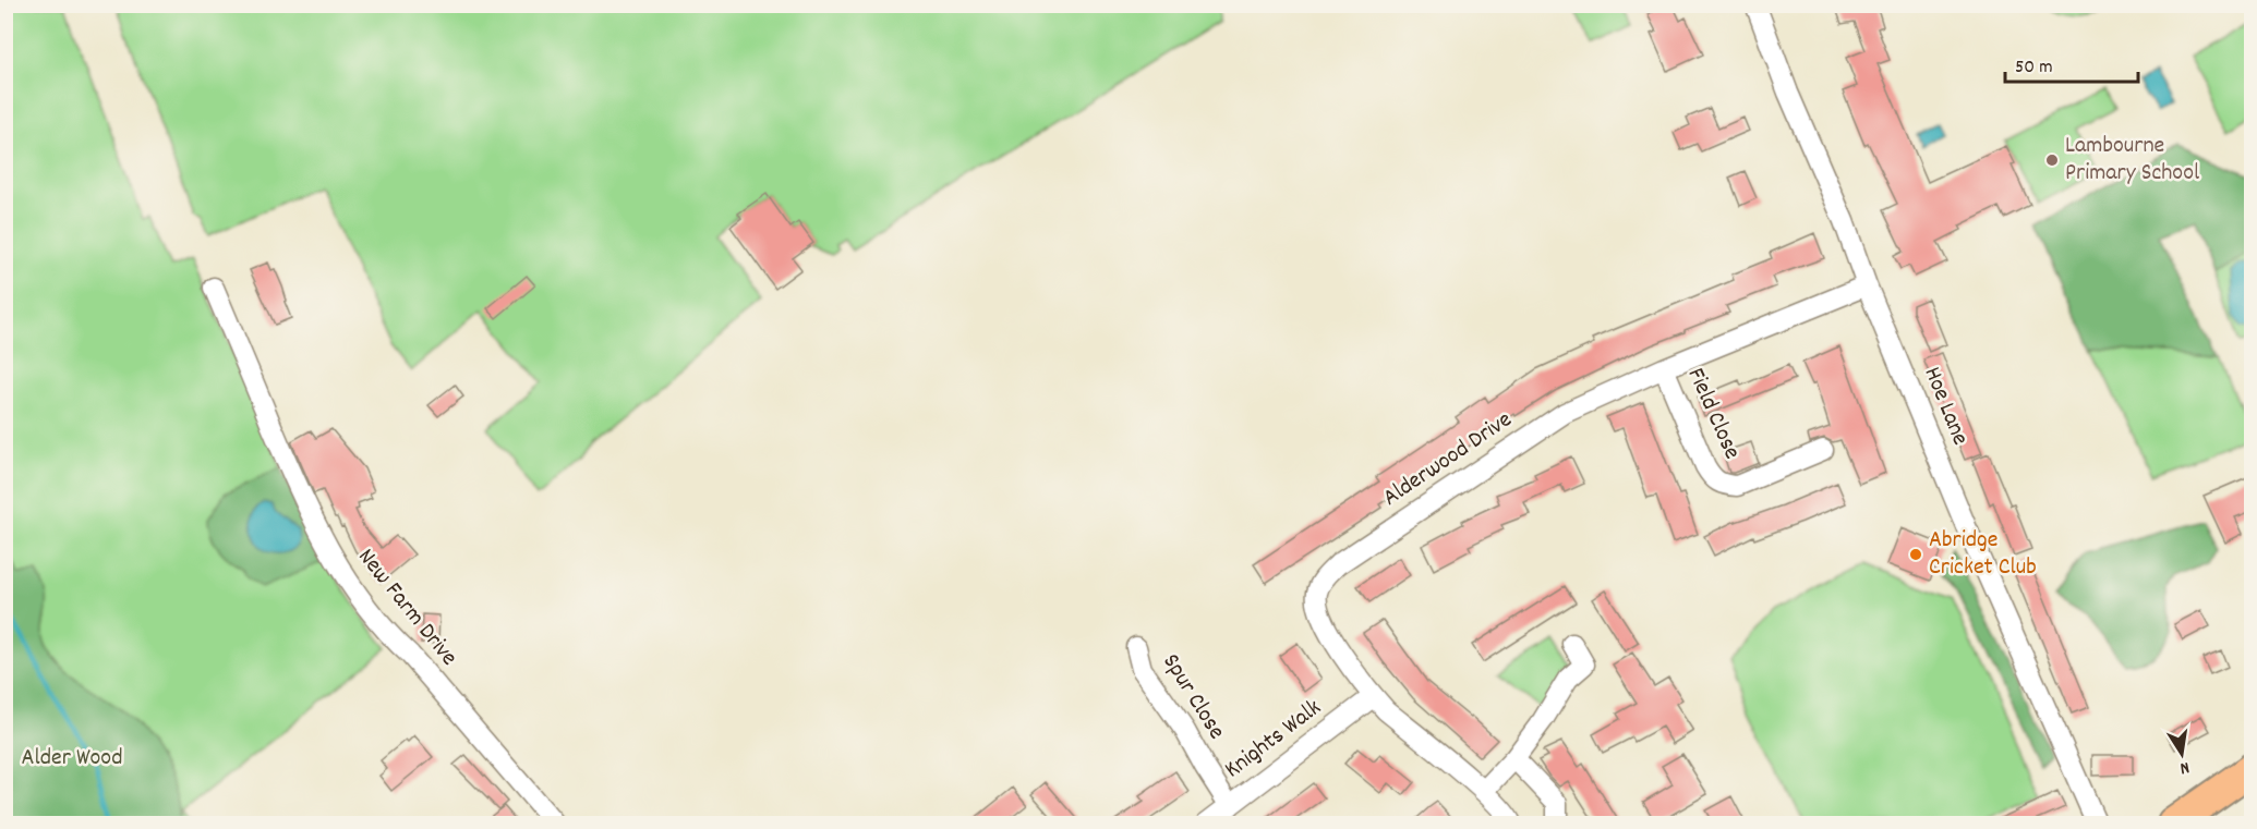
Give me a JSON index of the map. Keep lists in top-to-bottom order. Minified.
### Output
{"streets":{"street":["Hoe Lane","Field Close","Alderwood Drive","New Farm Drive","Spur Close","Knights Walk"]},"crossings":[["Hoe Lane","Alderwood Drive"],["Field Close","Alderwood Drive"],["Alderwood Drive","Knights Walk"],["Spur Close","Knights Walk"]],"parks":["Alder Wood"],"places":["Lambourne Primary School","Abridge Cricket Club"],"scale_bar":"50 m","north":"bottom"}
